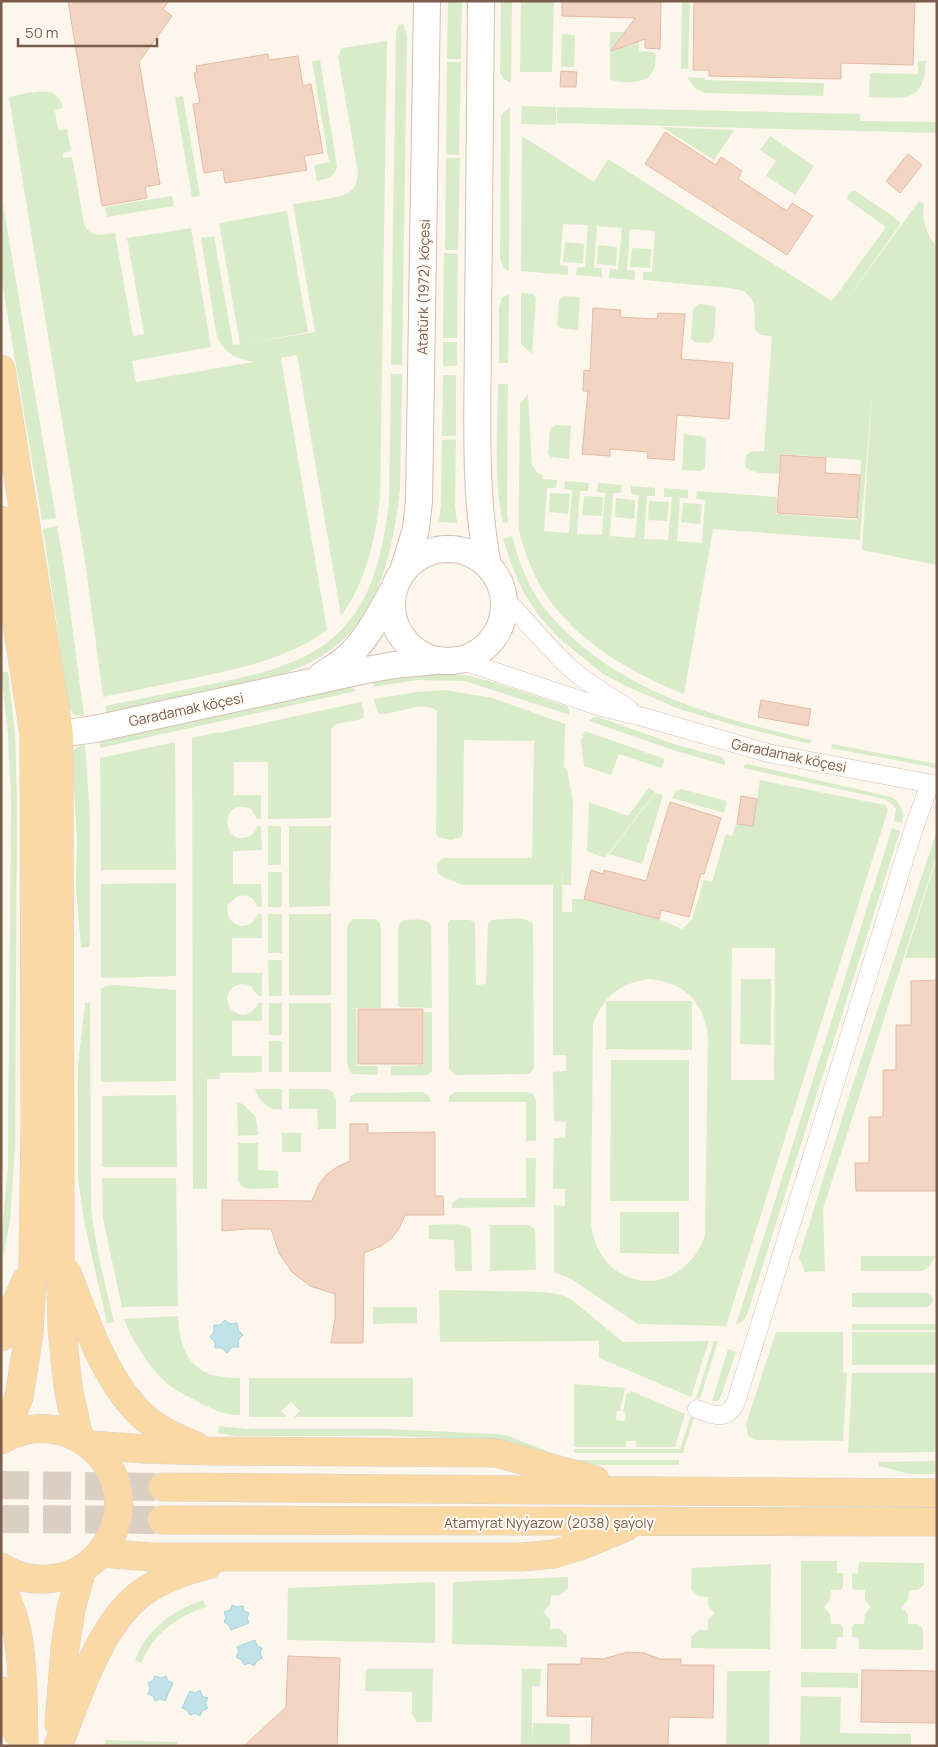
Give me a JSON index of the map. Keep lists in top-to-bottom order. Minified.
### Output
{"streets":{"main road":["Atatürk (1972) köçesi","Garadamak köçesi","Atamyrat Nyýazow (2038) şaýoly"]},"crossings":[["Atatürk (1972) köçesi","Garadamak köçesi"]],"scale_bar":"50 m"}
